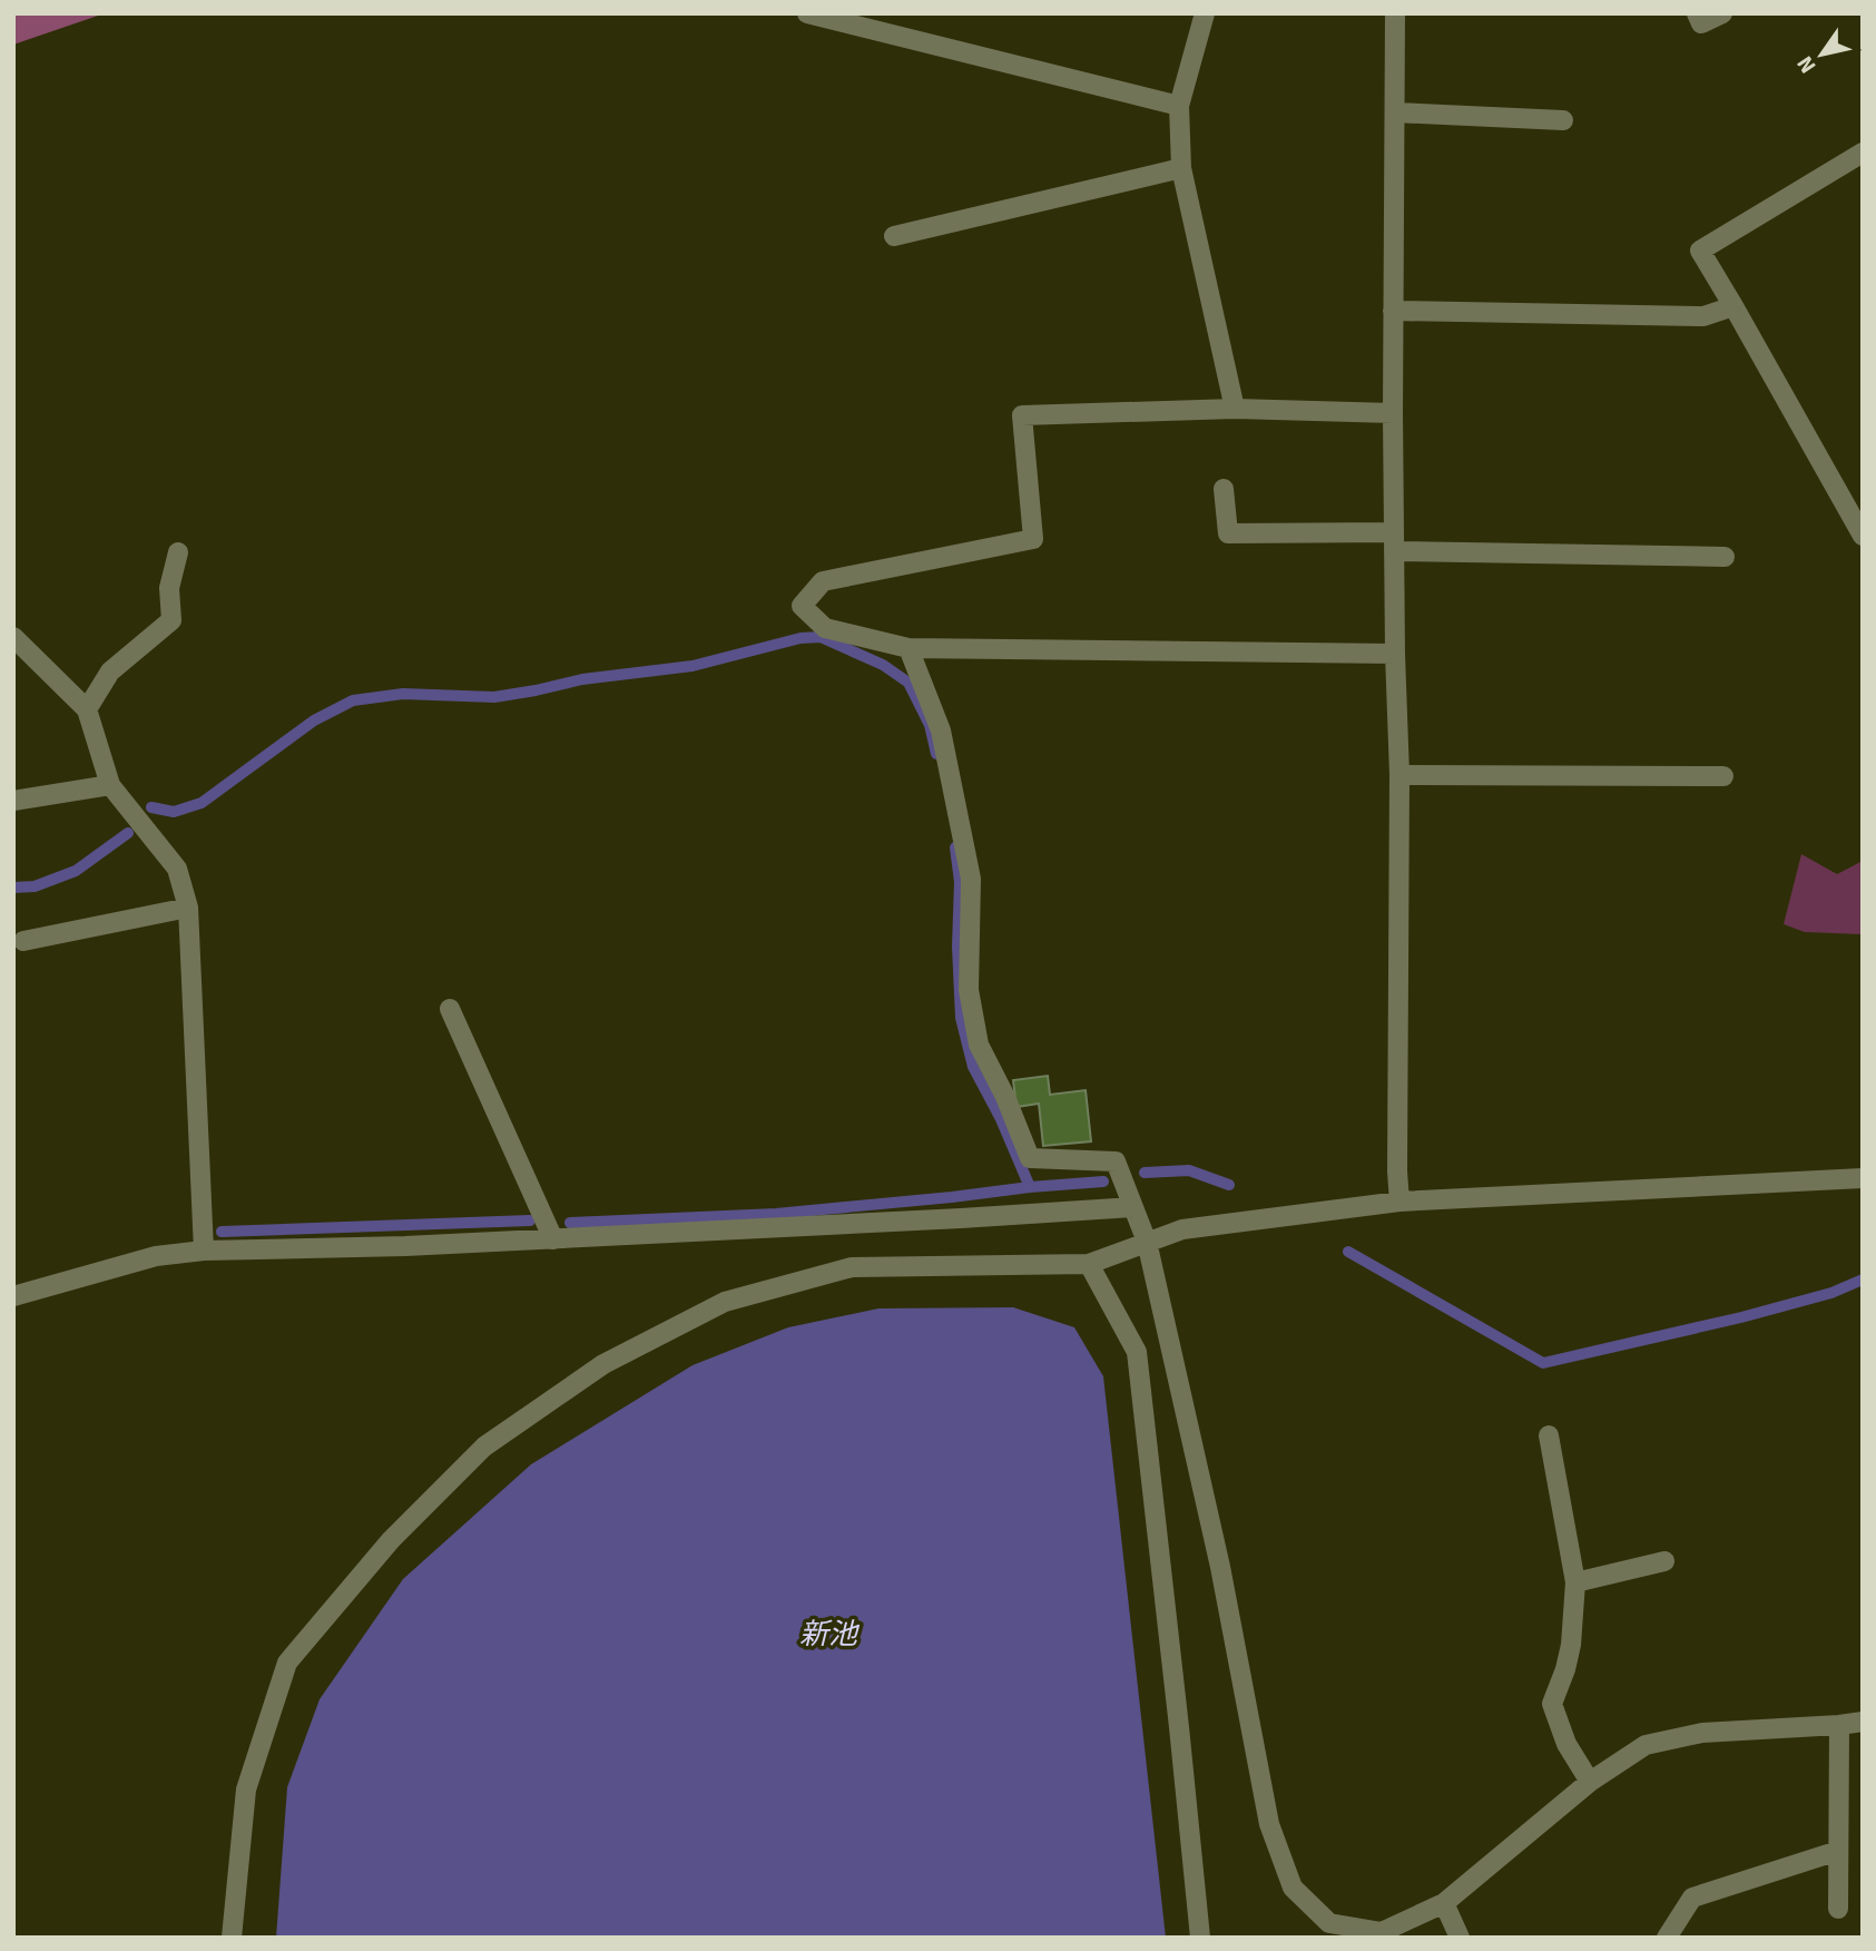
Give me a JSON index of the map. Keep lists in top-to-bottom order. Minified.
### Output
{"water":["新池"],"north":"bottom left"}
